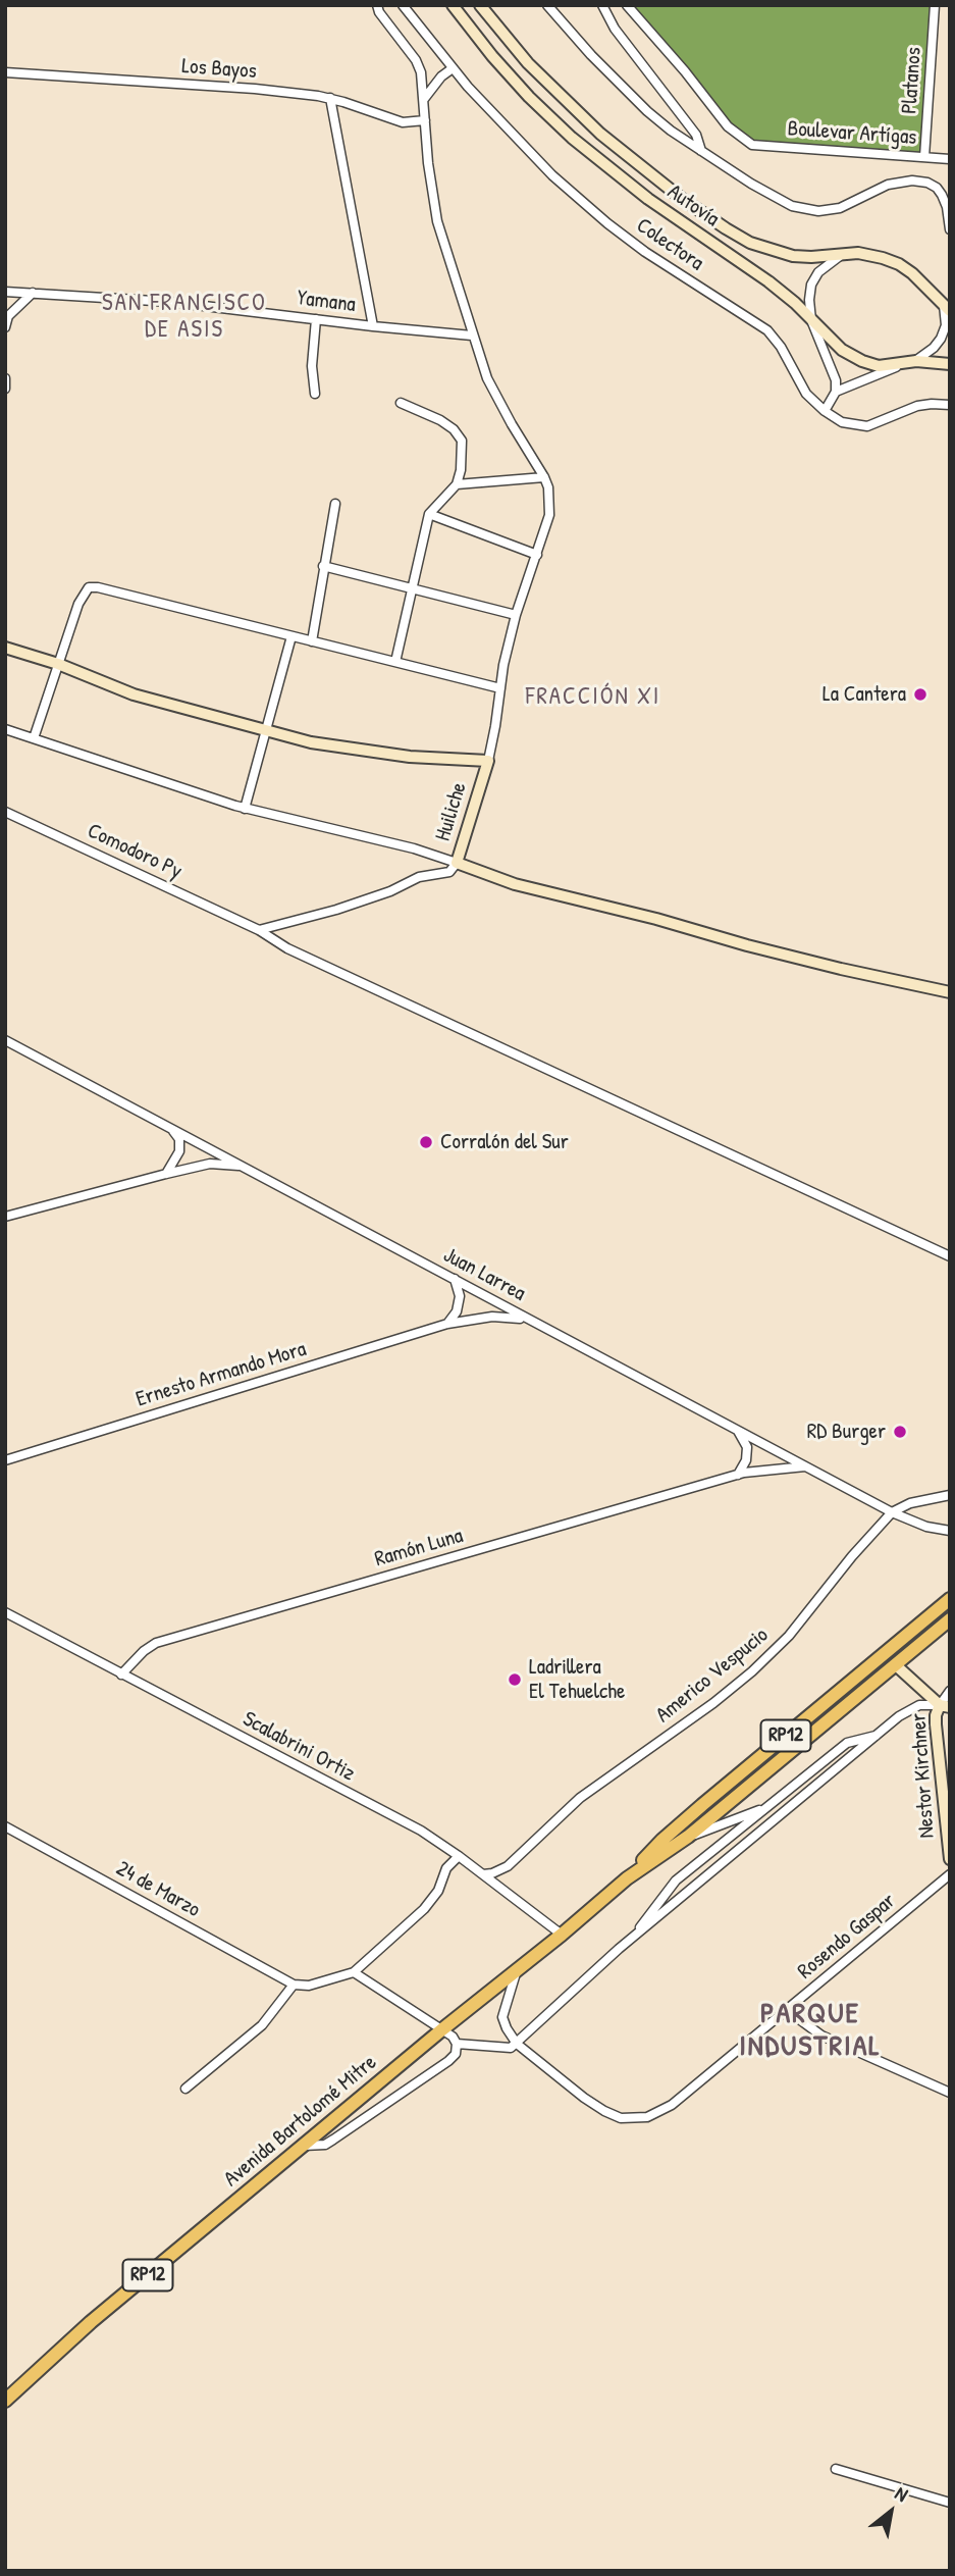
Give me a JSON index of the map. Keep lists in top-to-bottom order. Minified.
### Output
{"streets":{"main road":["RP12","Avenida Bartolomé Mitre"],"street":["Los Bayos","Platanos","Boulevar Artígas","Autovía","Colectora","Yamana","Huiliche","Comodoro Py","Juan Larrea","Ernesto Armando Mora","Ramón Luna","Americo Vespucio","Scalabrini Ortiz","Nestor Kirchner","24 de Marzo","Rosendo Gaspar"]},"crossings":[["Platanos","Boulevar Artígas"],["Juan Larrea","Ernesto Armando Mora"],["Juan Larrea","Ramón Luna"],["Juan Larrea","Americo Vespucio"],["Ramón Luna","Scalabrini Ortiz"],["Americo Vespucio","Scalabrini Ortiz"],["Scalabrini Ortiz","Avenida Bartolomé Mitre"],["Nestor Kirchner","Avenida Bartolomé Mitre"],["Rosendo Gaspar","Avenida Bartolomé Mitre"]],"districts":["SAN FRANCISCO DE ASIS","FRACCIÓN XI","PARQUE INDUSTRIAL"],"places":["La Cantera","Corralón del Sur","RD Burger","Ladrillera El Tehuelche"],"north":"top right"}
